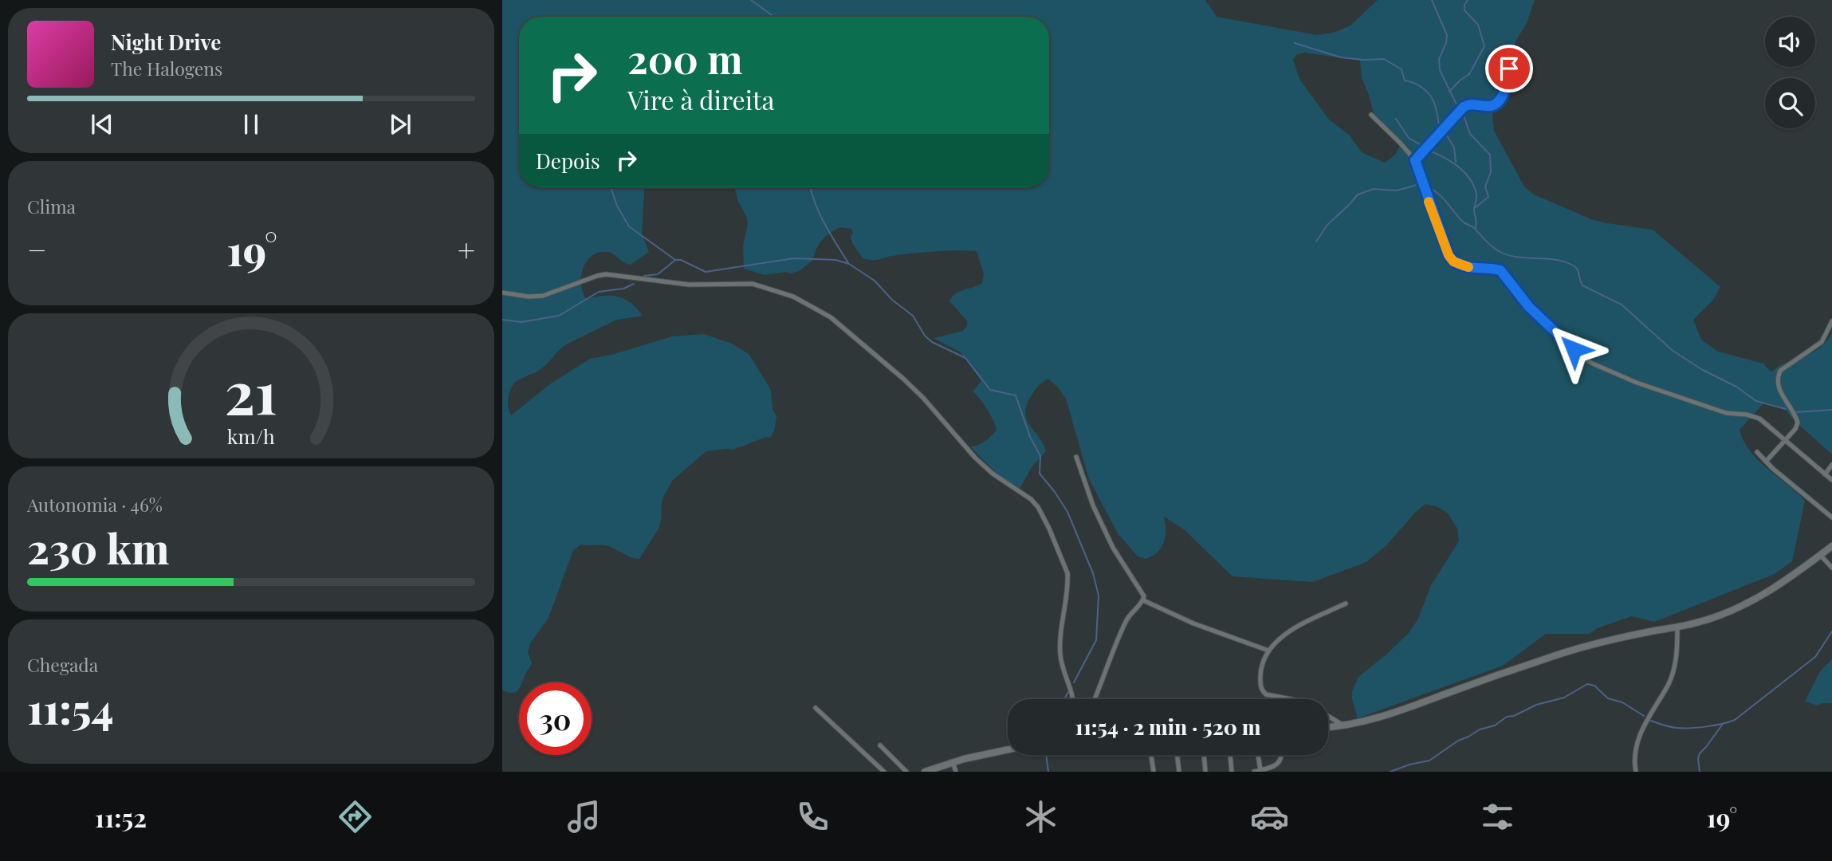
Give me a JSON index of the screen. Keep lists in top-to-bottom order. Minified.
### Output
{"page":{"turn":["200 m","Vire à direita"],"song":["Night Drive","The Halogens"],"then":"Depois","tile":["Clima",["Autonomia · 46%","230 km"],["Chegada","11:54"]],"heat":["−","19°","+"],"limit":"30","trip":"11:54 · 2 min · 520 m","tabs":["11:52","19°"],"gauge":["21","km/h"]}}
